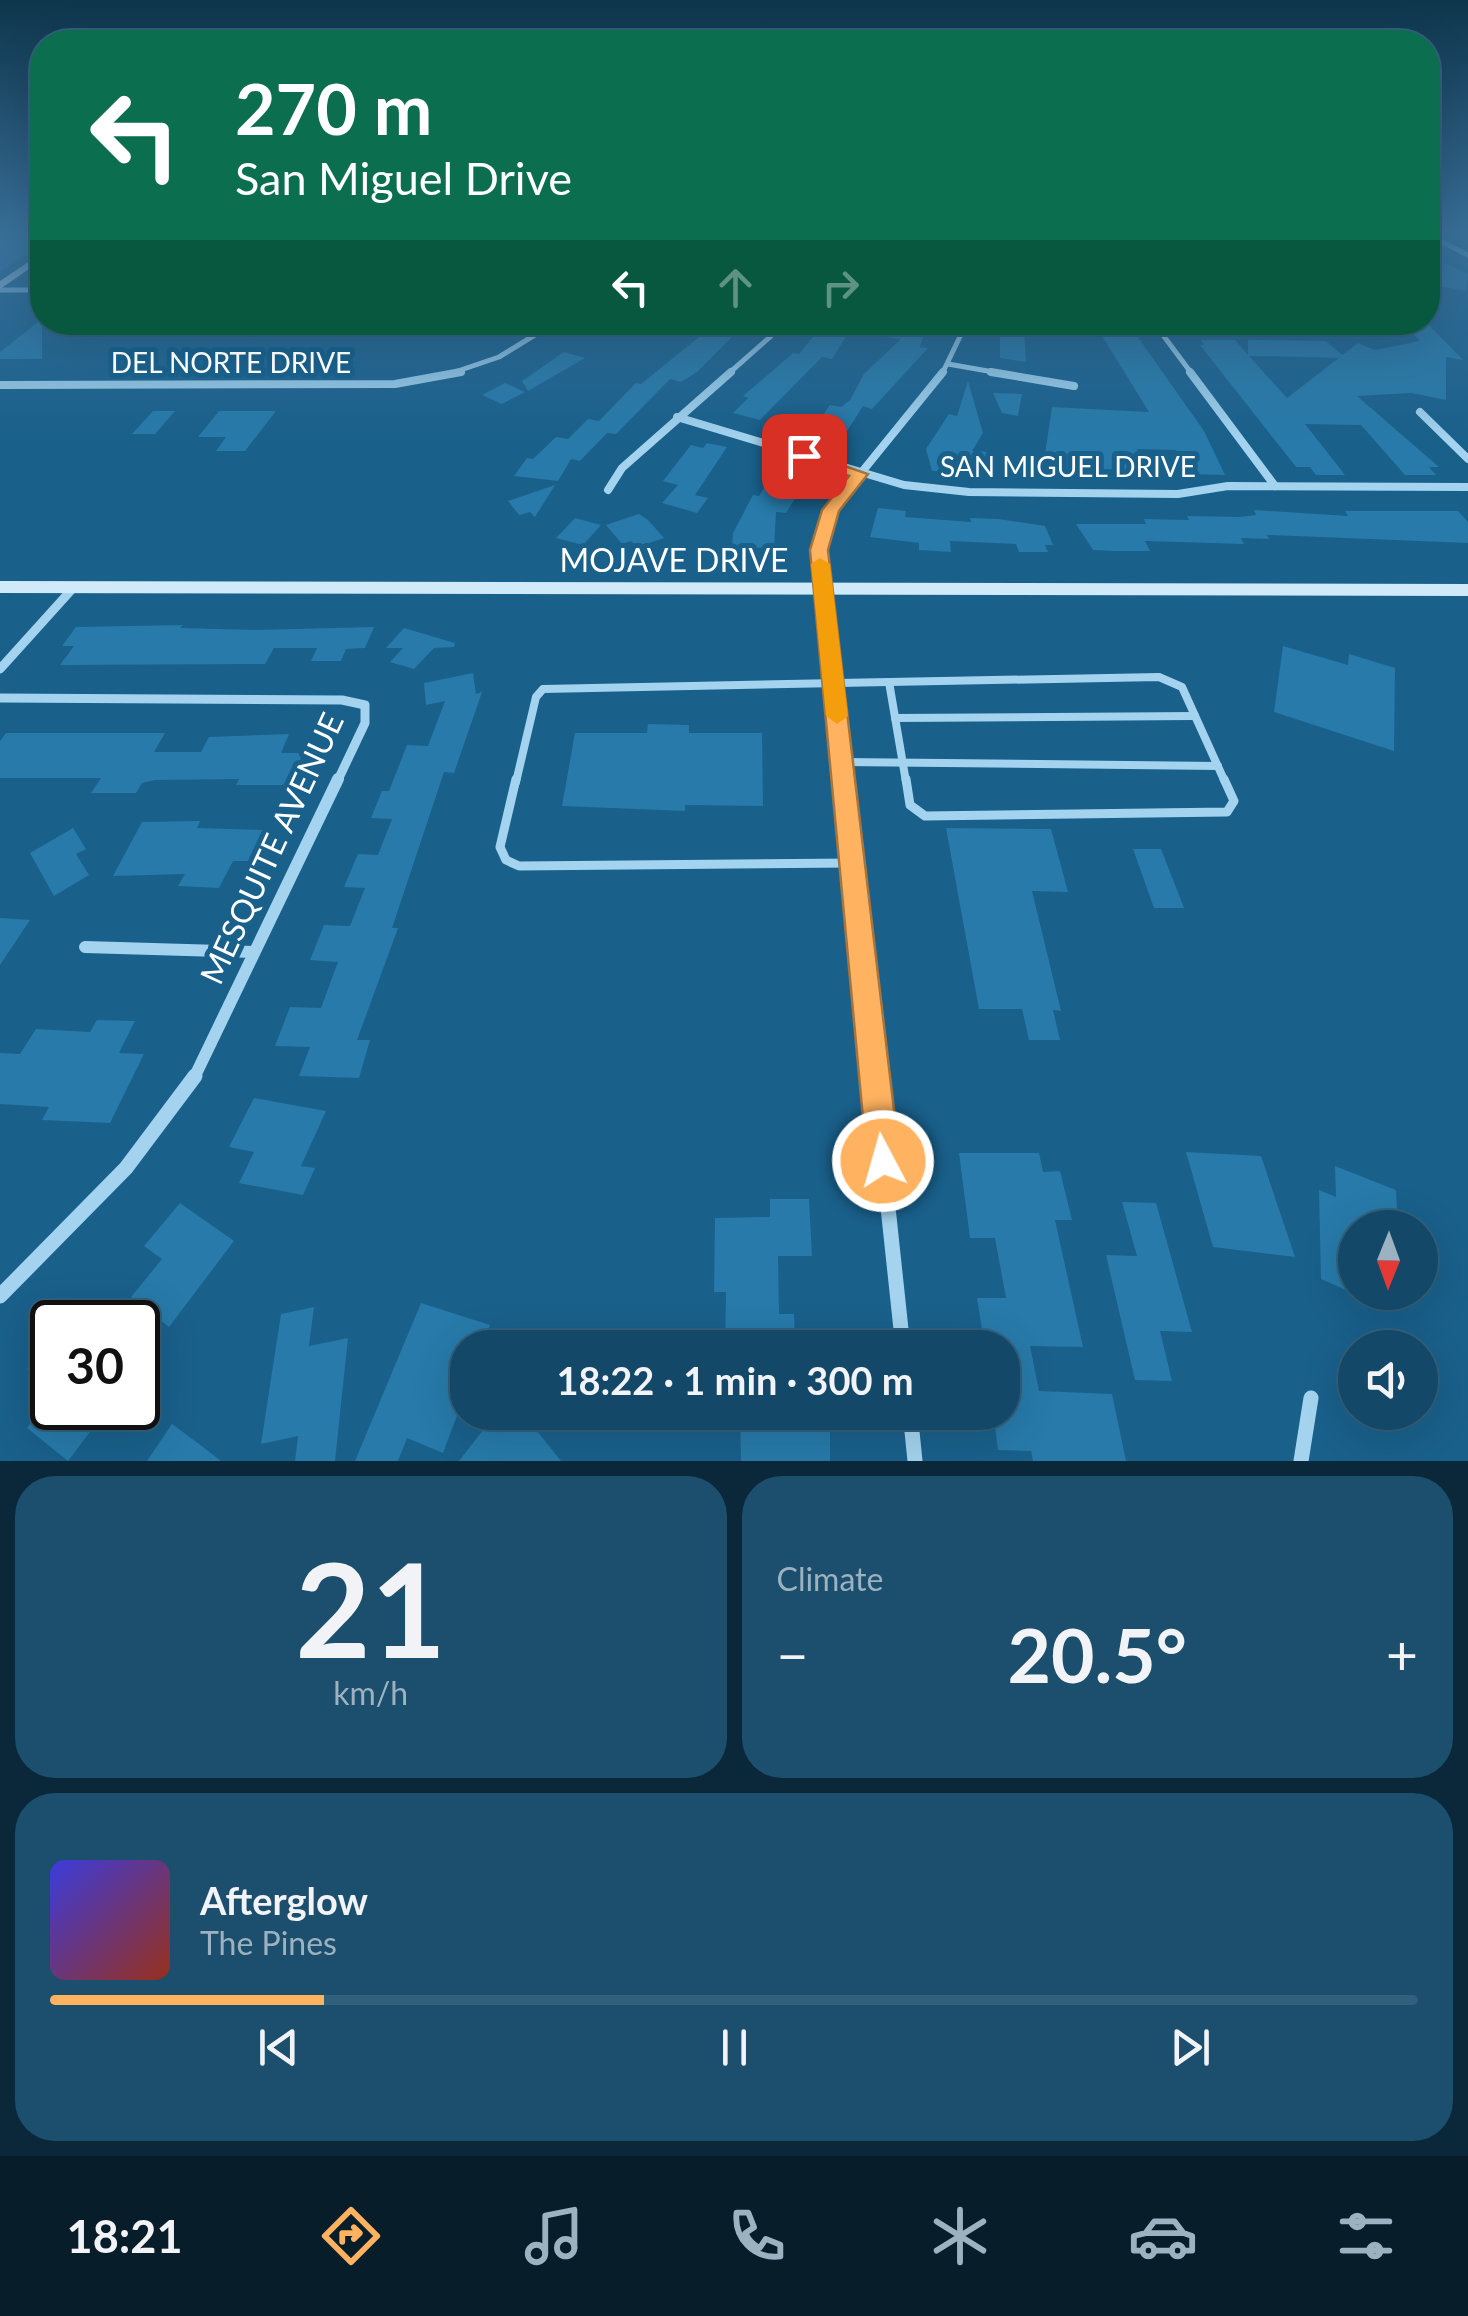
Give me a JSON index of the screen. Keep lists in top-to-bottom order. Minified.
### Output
{"streets":{"main road":["MOJAVE DRIVE"],"street":["DEL NORTE DRIVE","SAN MIGUEL DRIVE","MESQUITE AVENUE"]},"north":"bottom","page":{"turn":["270 m","San Miguel Drive"],"limit":"30","trip":"18:22 · 1 min · 300 m","tile":[["21","km/h"],"Climate"],"heat":["−","20.5°","+"],"song":["Afterglow","The Pines"],"tabs":"18:21"}}
